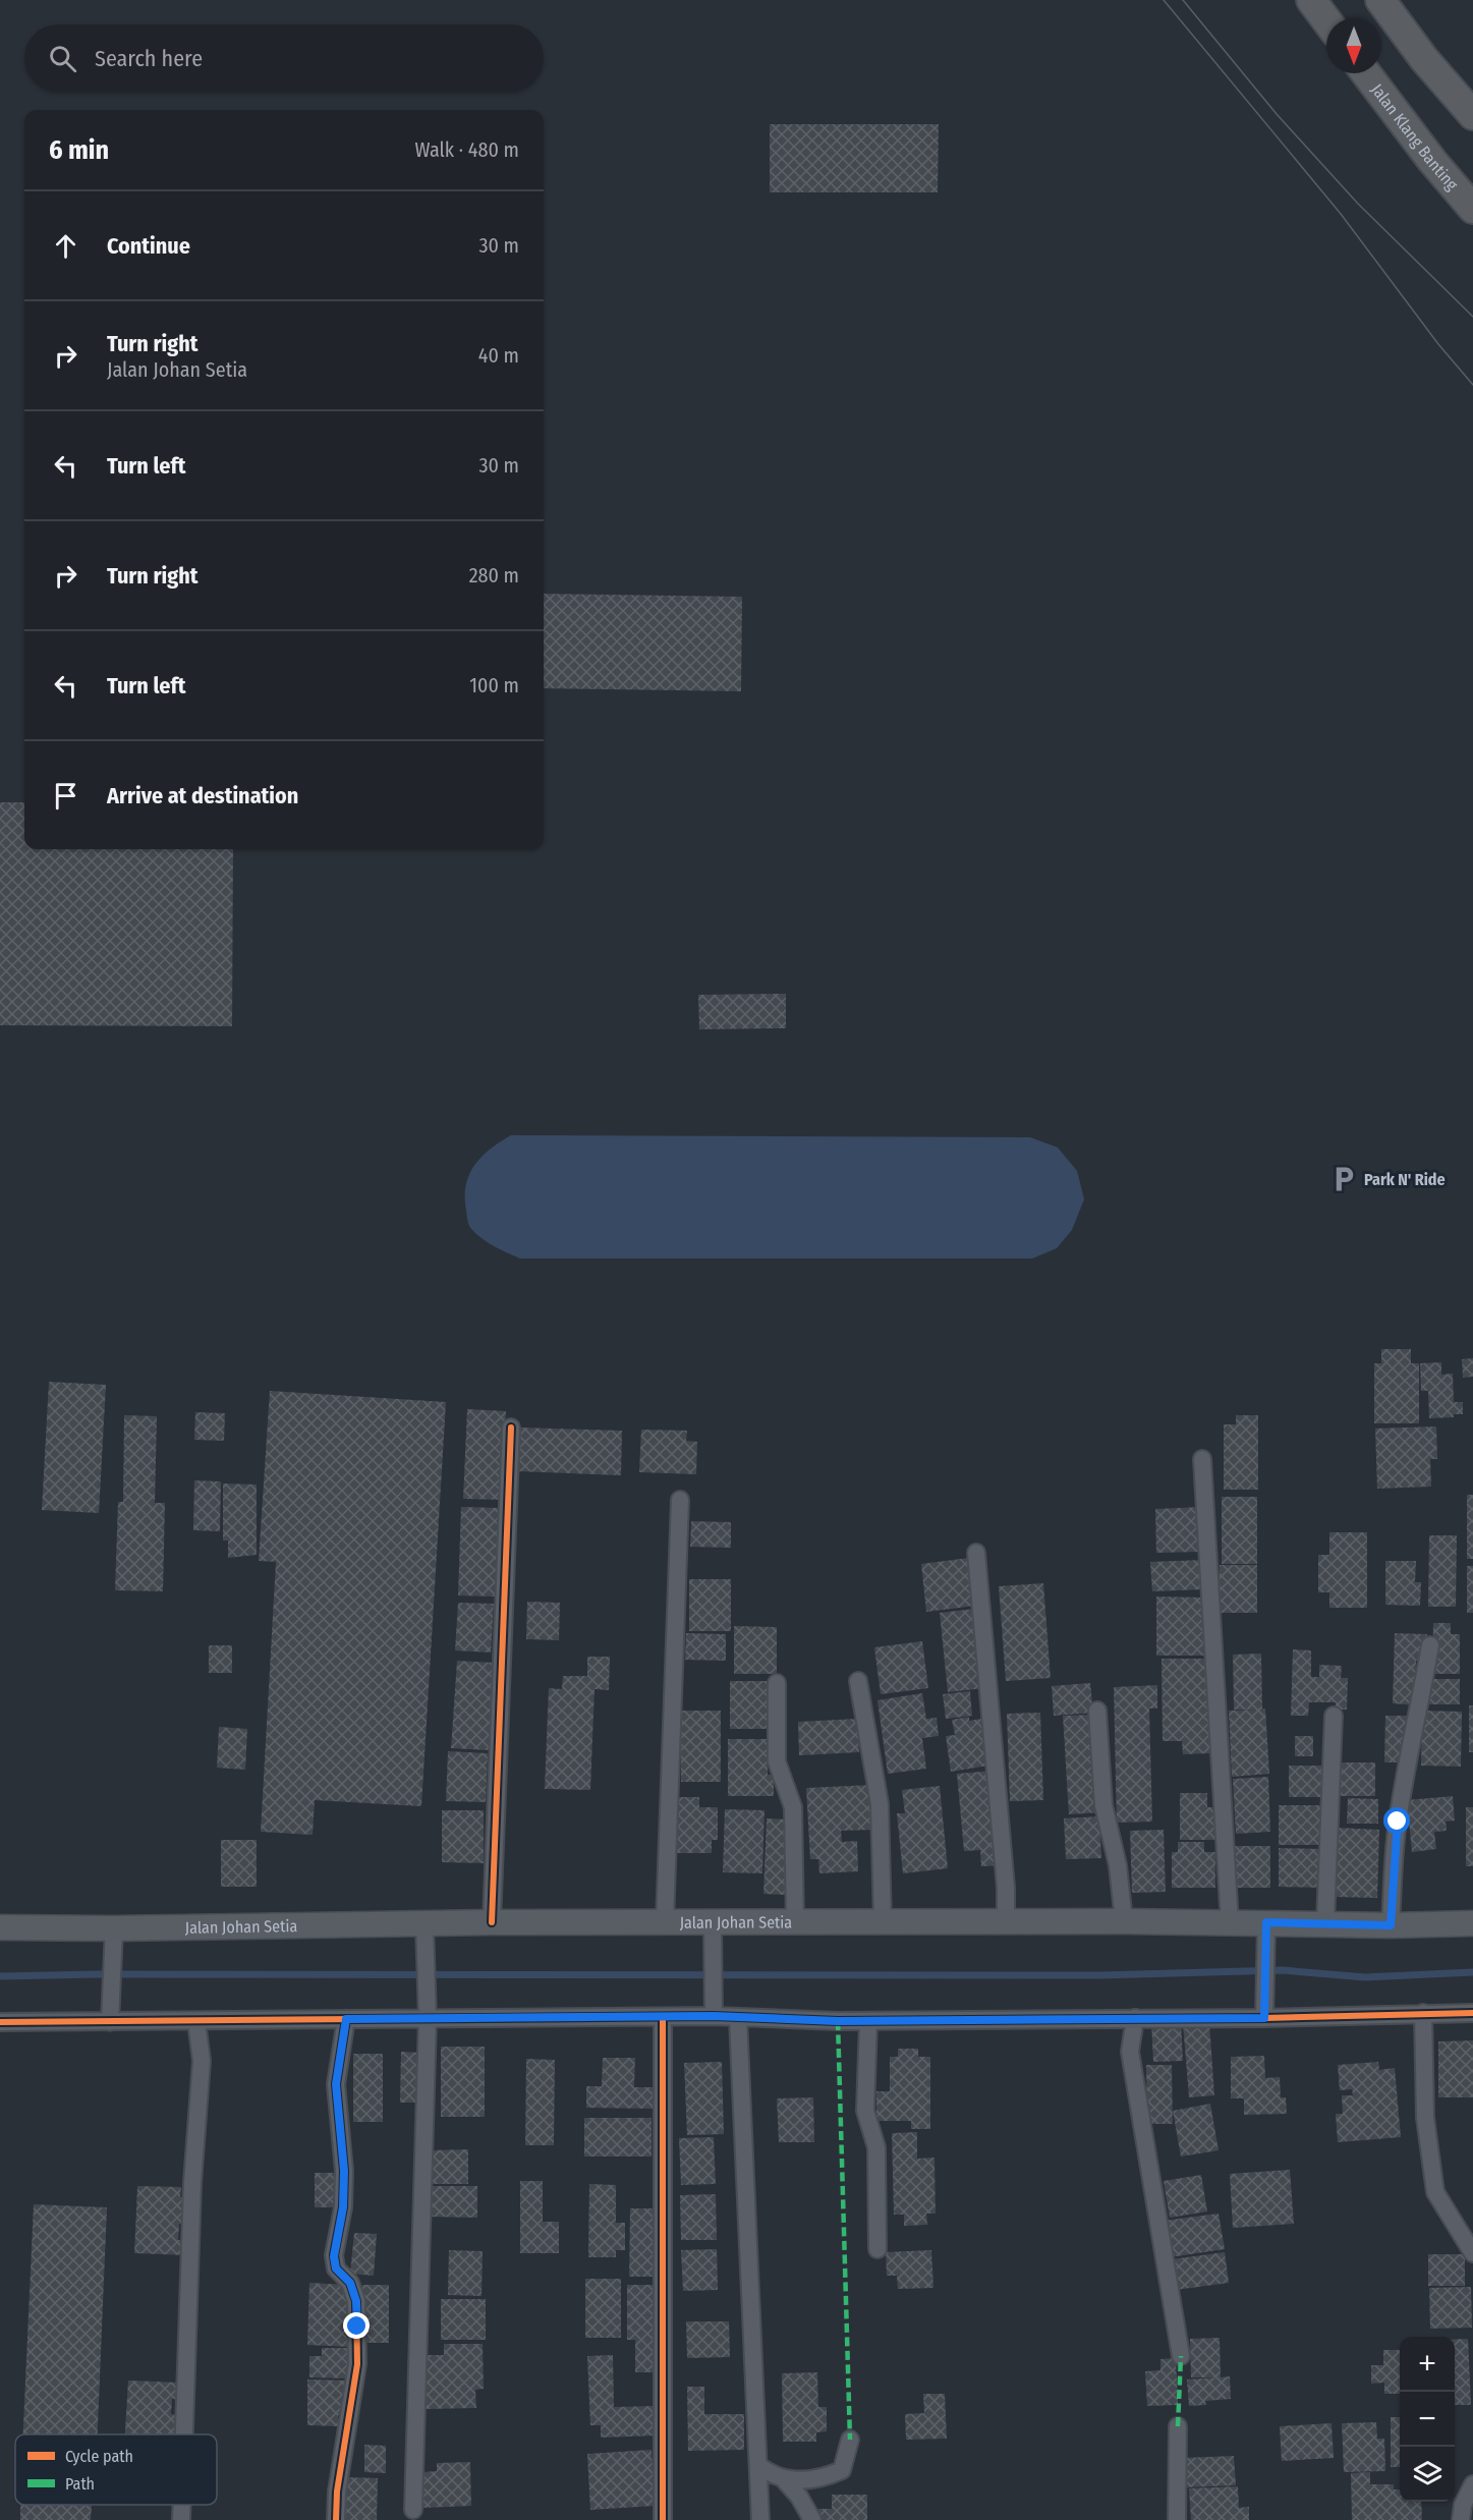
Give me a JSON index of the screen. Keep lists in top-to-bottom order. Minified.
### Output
{"streets":{"highway":["Jalan Klang Banting"],"main road":["Jalan Johan Setia"]},"places":{"parking":["Park N' Ride"]},"legend":["Cycle path","Path"],"north":"bottom","page":{"search":"Search here","heading":["6 min","Walk · 480 m"],"list":[["Continue","30 m"],["Turn right","Jalan Johan Setia","40 m"],["Turn left","30 m"],["Turn right","280 m"],["Turn left","100 m"],"Arrive at destination"],"map_buttons":["+","−"]}}
